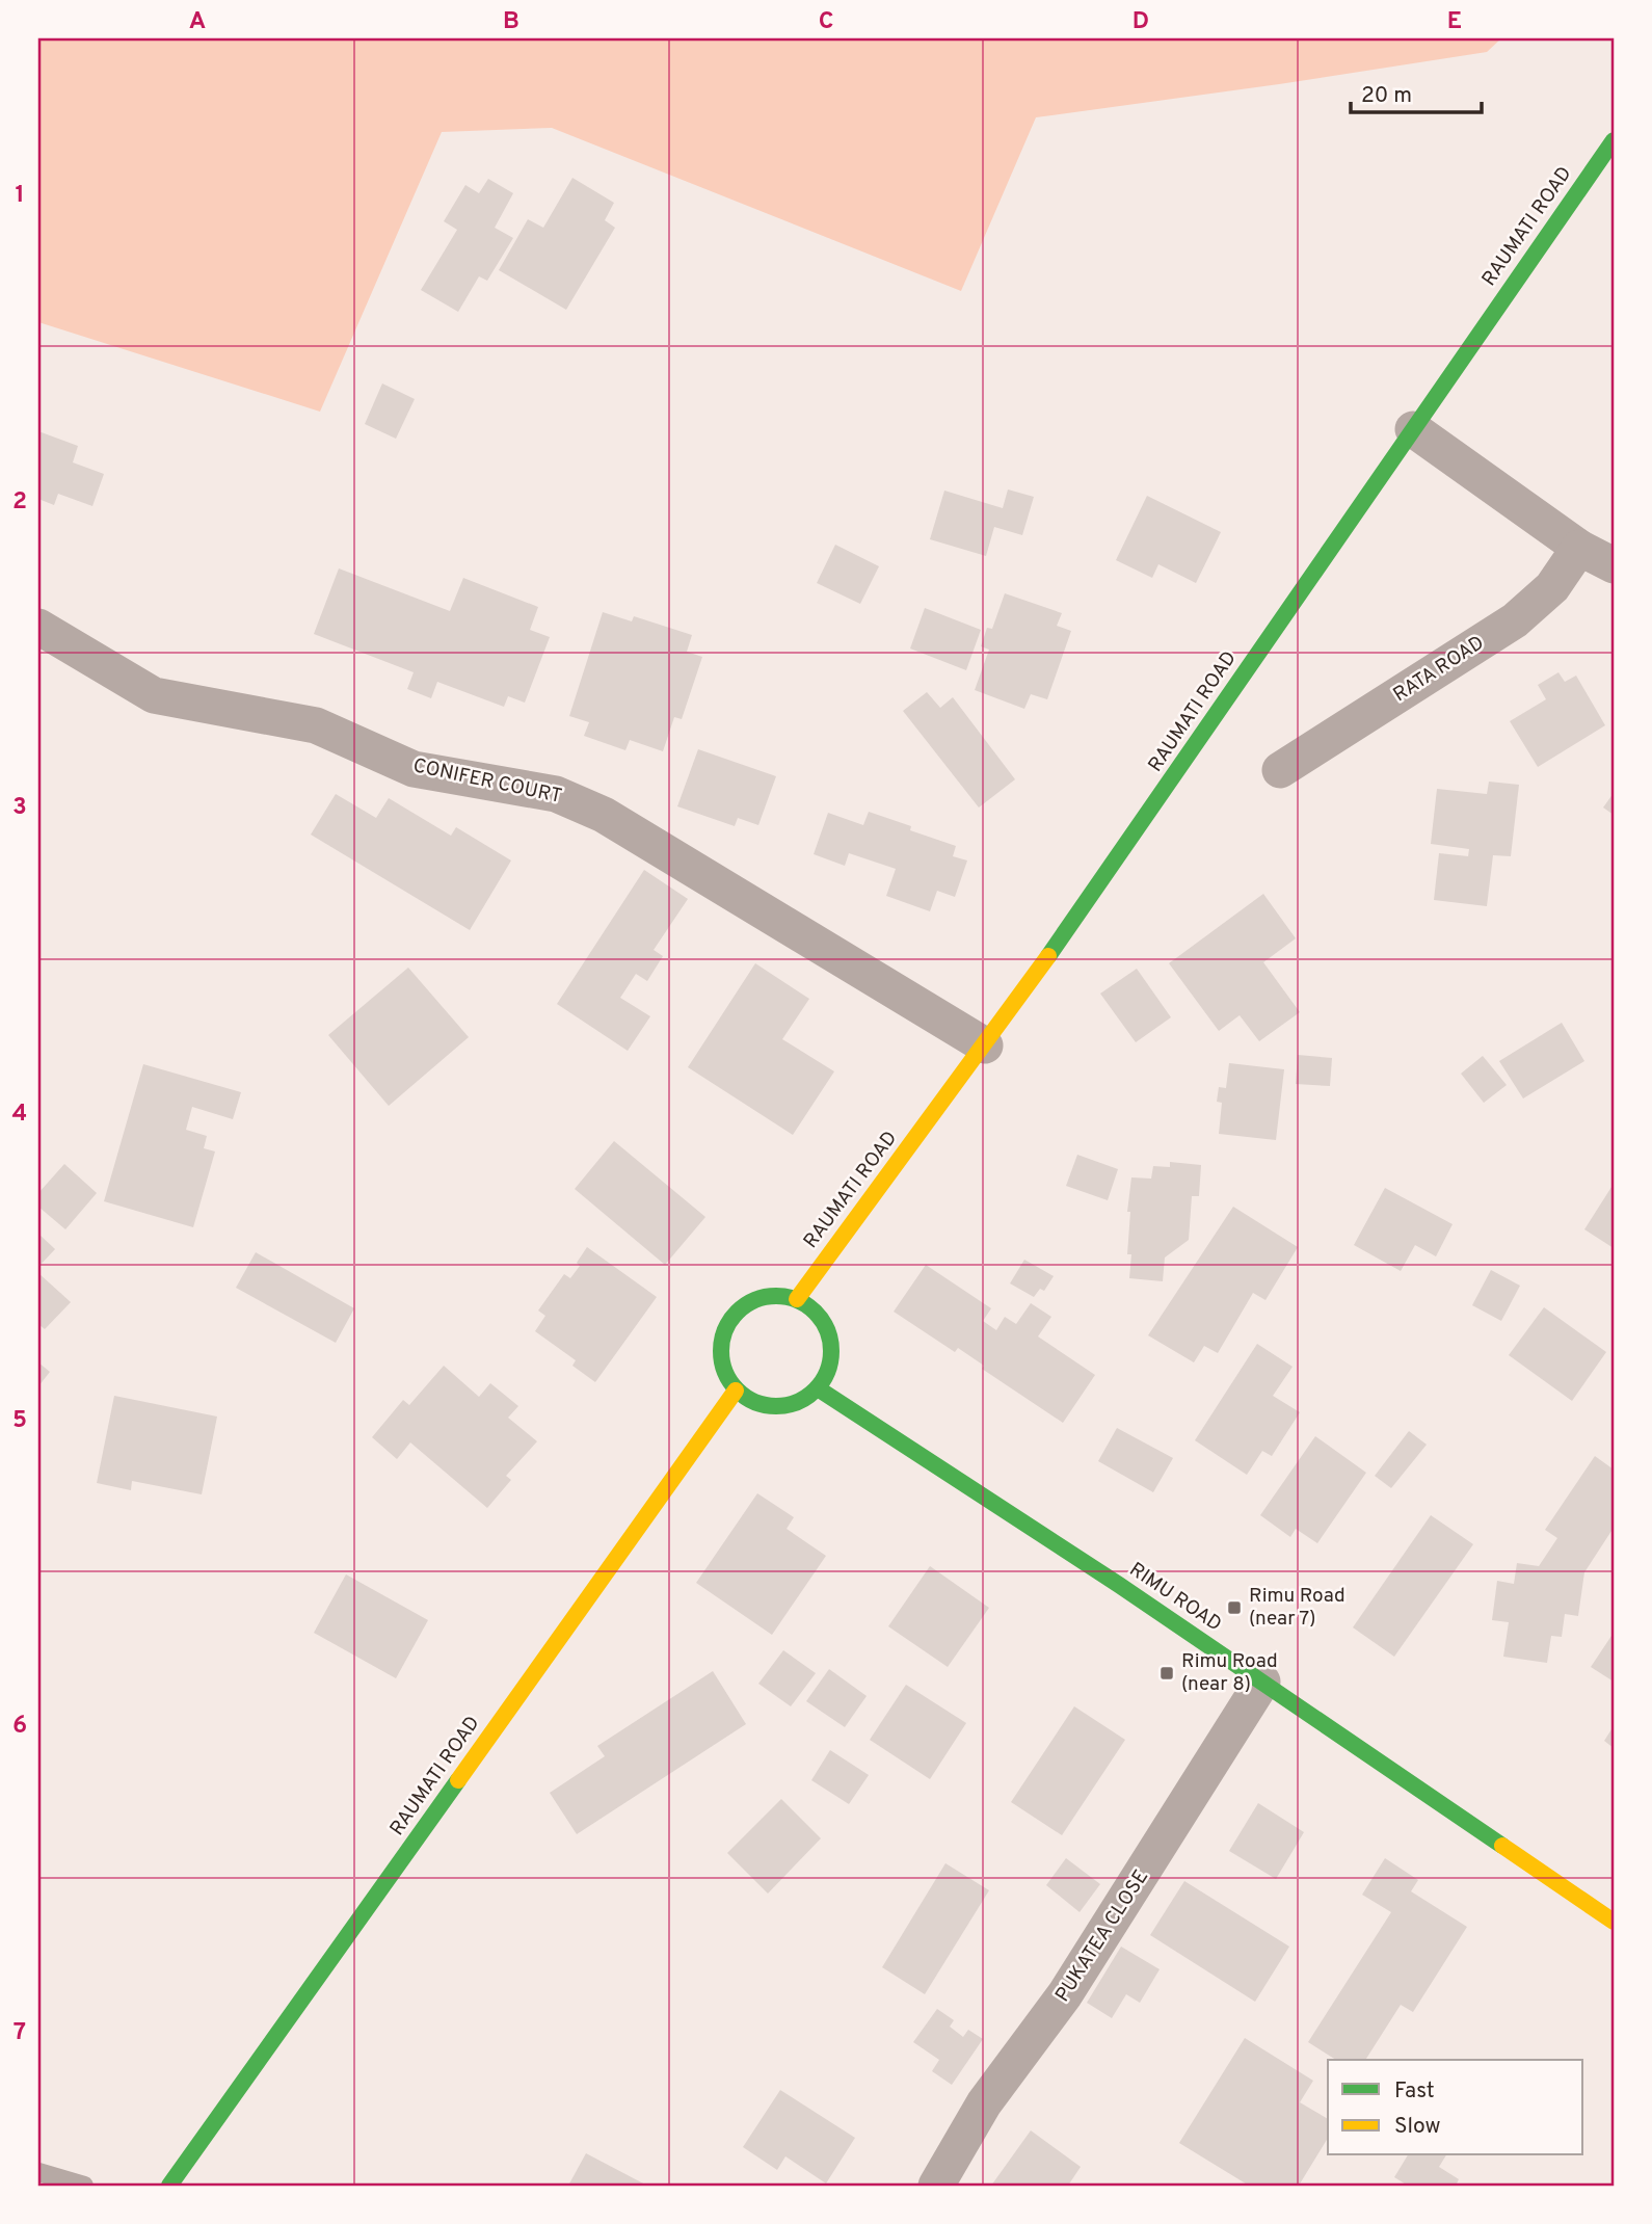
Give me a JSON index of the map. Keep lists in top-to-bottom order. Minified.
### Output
{"streets":{"main road":["RAUMATI ROAD","RIMU ROAD"],"street":["RATA ROAD","CONIFER COURT","PUKATEA CLOSE"]},"crossings":[["RAUMATI ROAD","CONIFER COURT"],["RAUMATI ROAD","RIMU ROAD"],["RIMU ROAD","PUKATEA CLOSE"]],"places":{"transit":["Rimu Road (near 7)","Rimu Road (near 8)"]},"legend":["Fast","Slow"],"scale_bar":"20 m","grid":{"columns":["A","B","C","D","E"],"rows":["1","2","3","4","5","6","7"]}}
